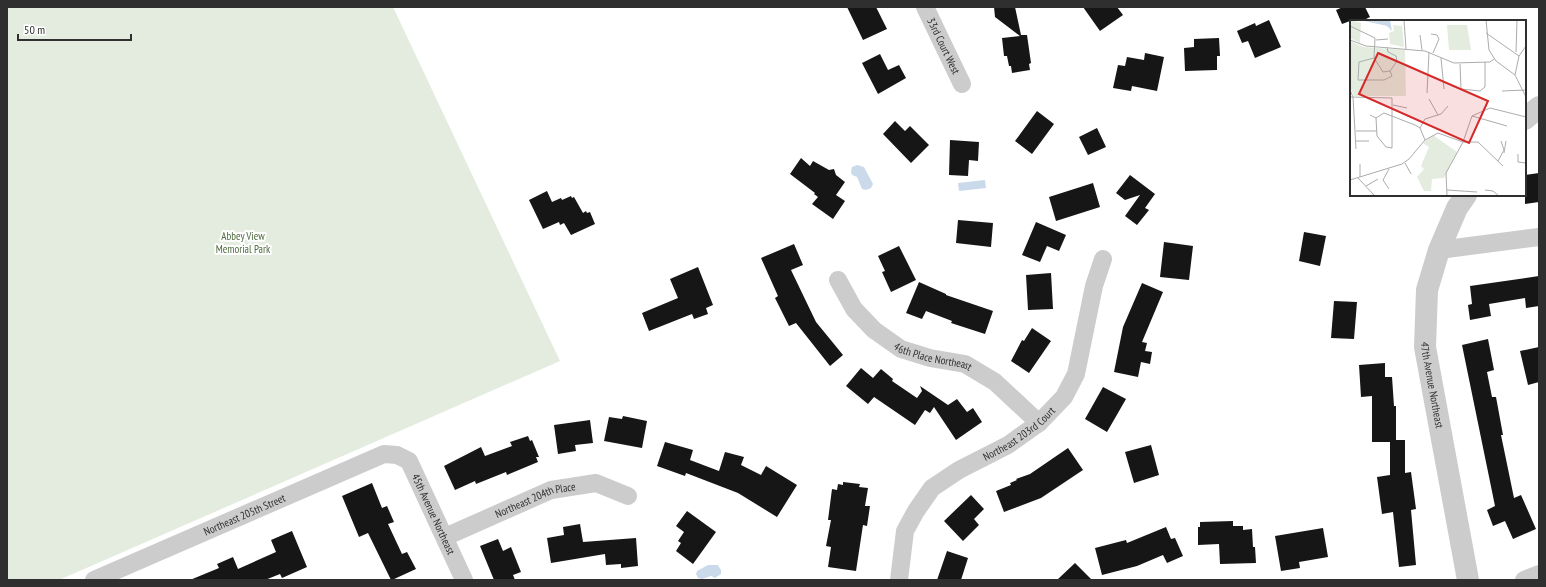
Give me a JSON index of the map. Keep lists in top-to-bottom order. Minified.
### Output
{"streets":{"street":["33rd Court West","46th Place Northeast","47th Avenue Northeast","Northeast 203rd Court","Northeast 204th Place","Northeast 205th Street","45th Avenue Northeast"]},"crossings":[["46th Place Northeast","Northeast 203rd Court"],["Northeast 204th Place","45th Avenue Northeast"],["Northeast 205th Street","45th Avenue Northeast"]],"parks":["Abbey View Memorial Park"],"scale_bar":"50 m"}
